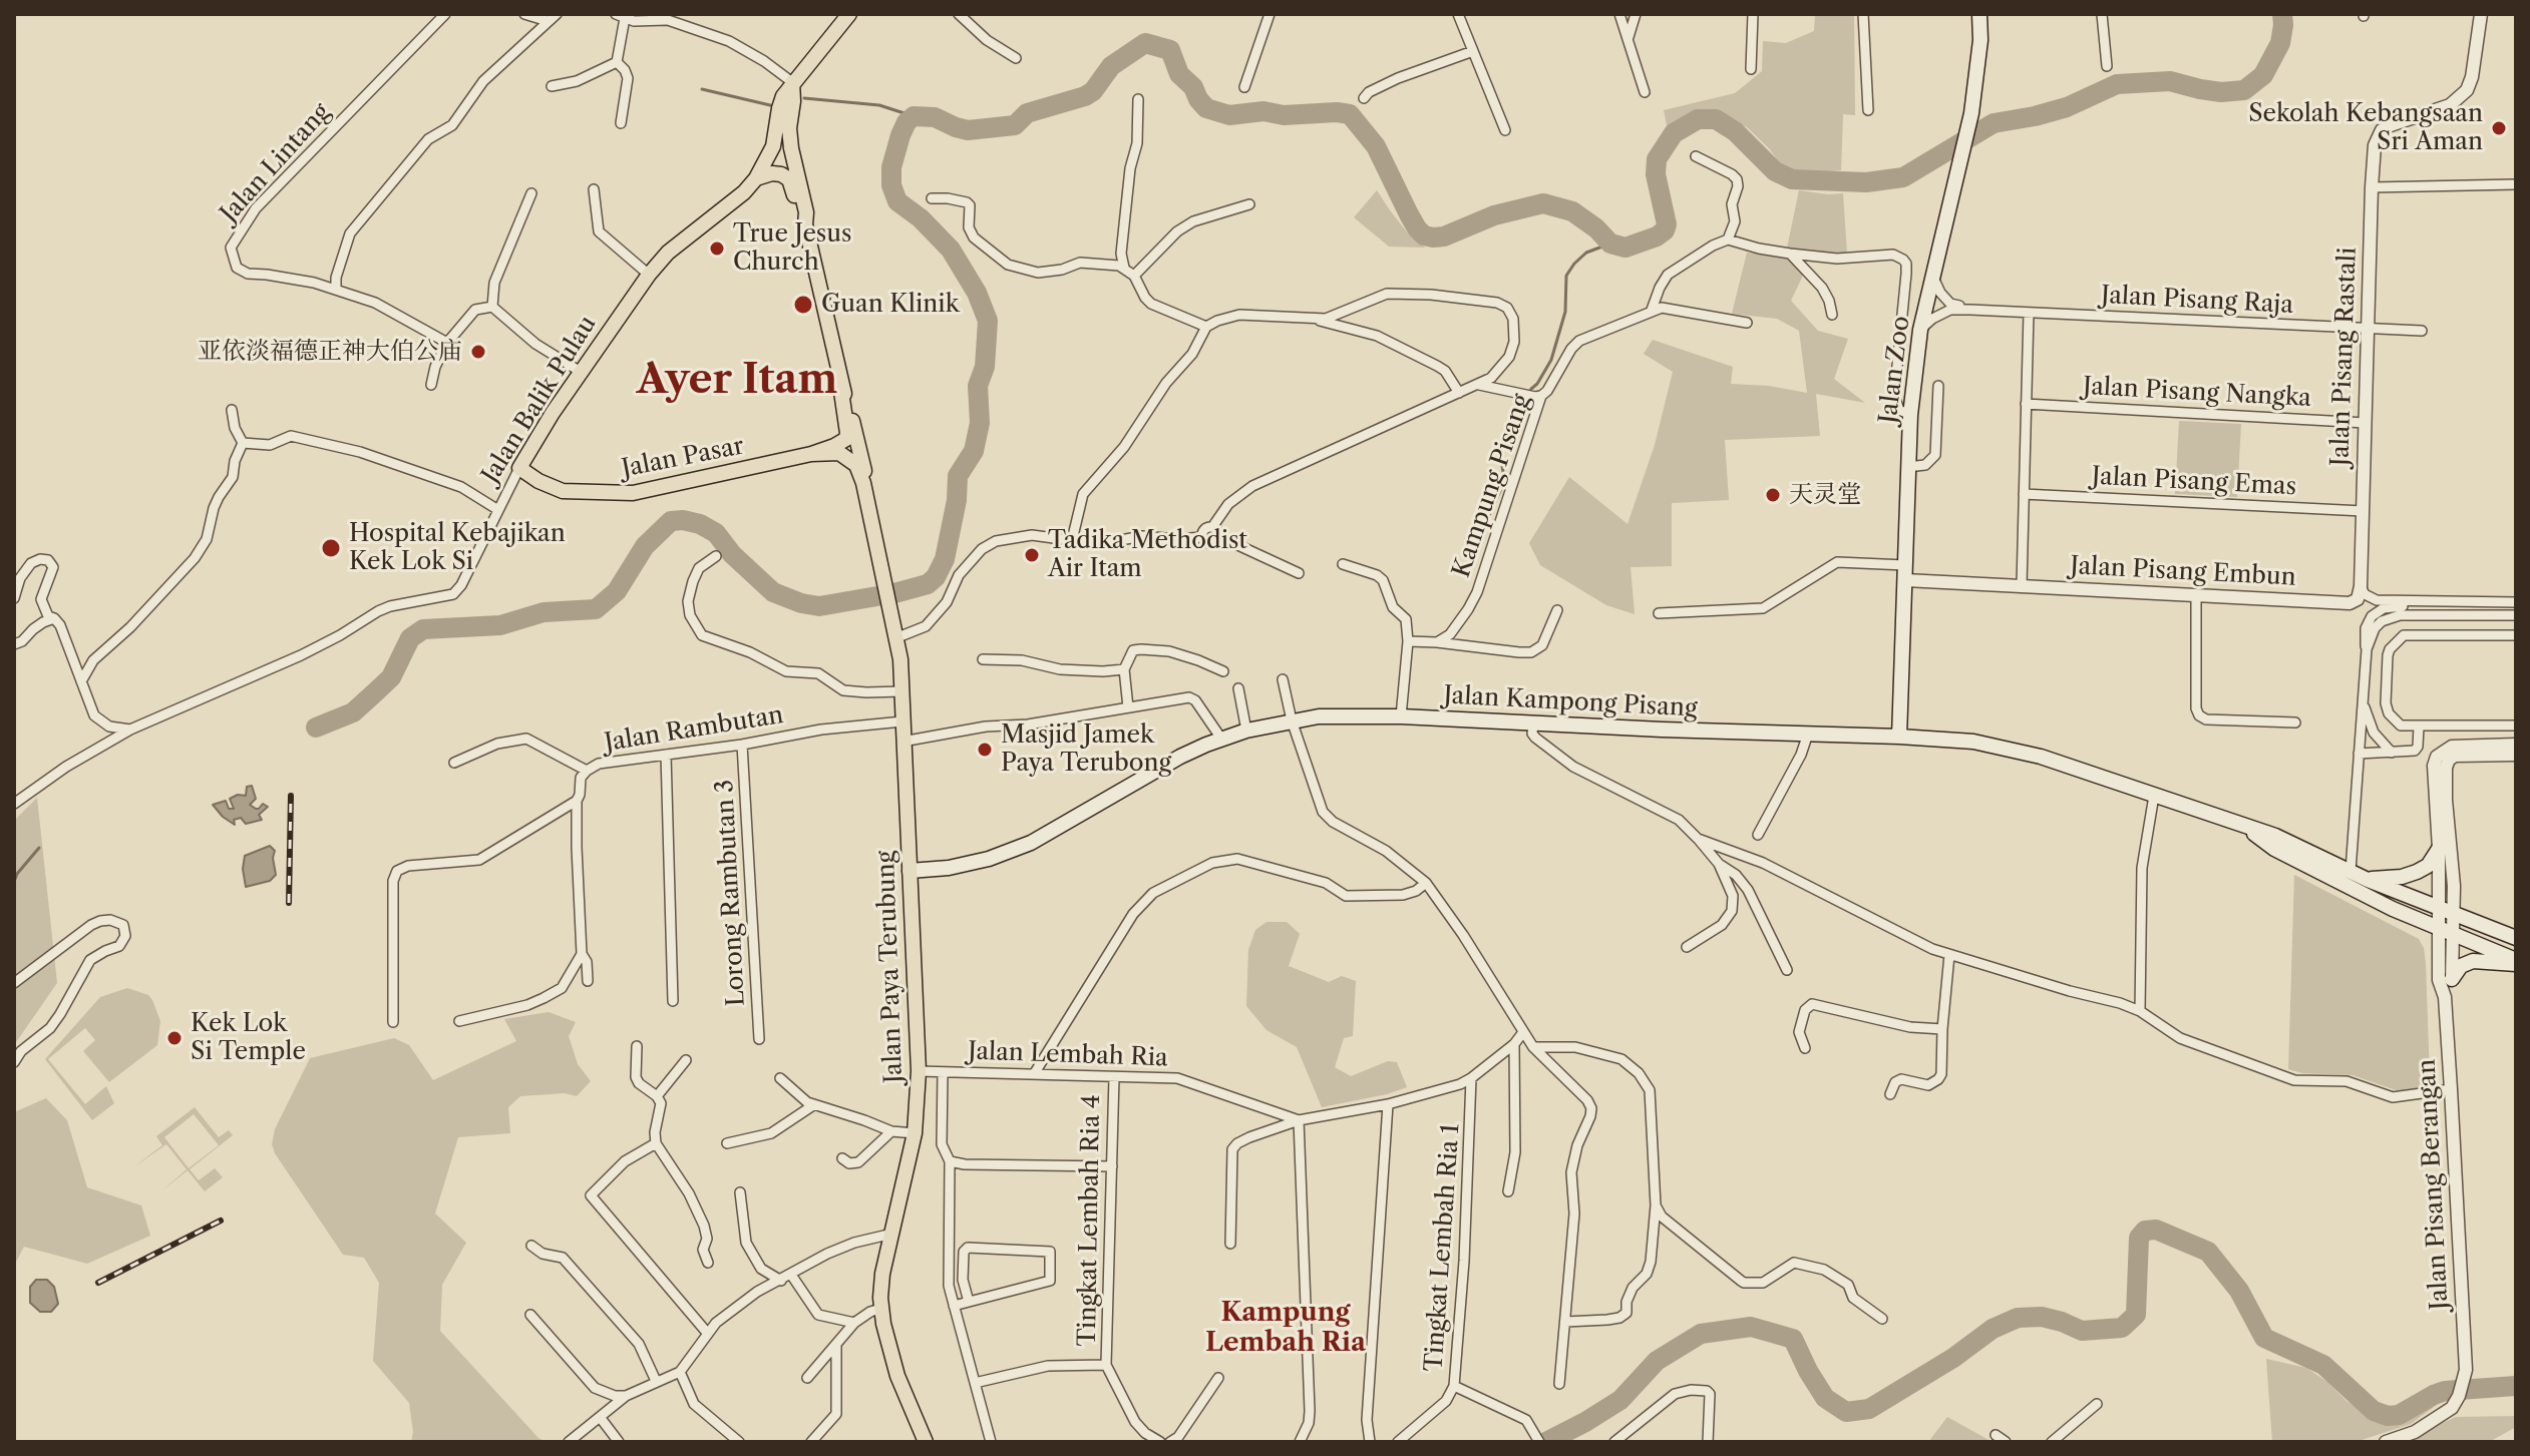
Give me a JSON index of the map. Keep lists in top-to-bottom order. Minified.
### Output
{"streets":{"main road":["Jalan Zoo","Jalan Balik Pulau","Jalan Pasar","Jalan Kampong Pisang","Jalan Paya Terubung"],"street":["Jalan Lintang","Jalan Pisang Raja","Jalan Pisang Rastali","Jalan Pisang Nangka","Jalan Pisang Emas","Kampung Pisang","Jalan Pisang Embun","Jalan Rambutan","Lorong Rambutan 3","Jalan Lembah Ria","Jalan Pisang Berangan","Tingkat Lembah Ria 4","Tingkat Lembah Ria 1"]},"crossings":[["Jalan Pisang Raja","Jalan Pisang Rastali"],["Jalan Pisang Raja","Jalan Zoo"],["Jalan Pisang Rastali","Jalan Pisang Nangka"],["Jalan Pisang Rastali","Jalan Pisang Emas"],["Jalan Pisang Rastali","Jalan Pisang Embun"],["Jalan Zoo","Jalan Pisang Embun"],["Jalan Zoo","Jalan Kampong Pisang"],["Jalan Balik Pulau","Jalan Pasar"],["Jalan Pasar","Jalan Paya Terubung"],["Jalan Kampong Pisang","Jalan Paya Terubung"],["Jalan Kampong Pisang","Jalan Pisang Berangan"],["Jalan Rambutan","Lorong Rambutan 3"],["Jalan Rambutan","Jalan Paya Terubung"],["Jalan Paya Terubung","Jalan Lembah Ria"],["Jalan Lembah Ria","Tingkat Lembah Ria 4"],["Jalan Lembah Ria","Tingkat Lembah Ria 1"]],"districts":["Ayer Itam","Kampung Lembah Ria"],"places":["Sekolah Kebangsaan Sri Aman","True Jesus Church","Guan Klinik","亚依淡福德正神大伯公庙","天灵堂","Hospital Kebajikan Kek Lok Si","Tadika Methodist Air Itam","Masjid Jamek Paya Terubong","Kek Lok Si Temple"]}
